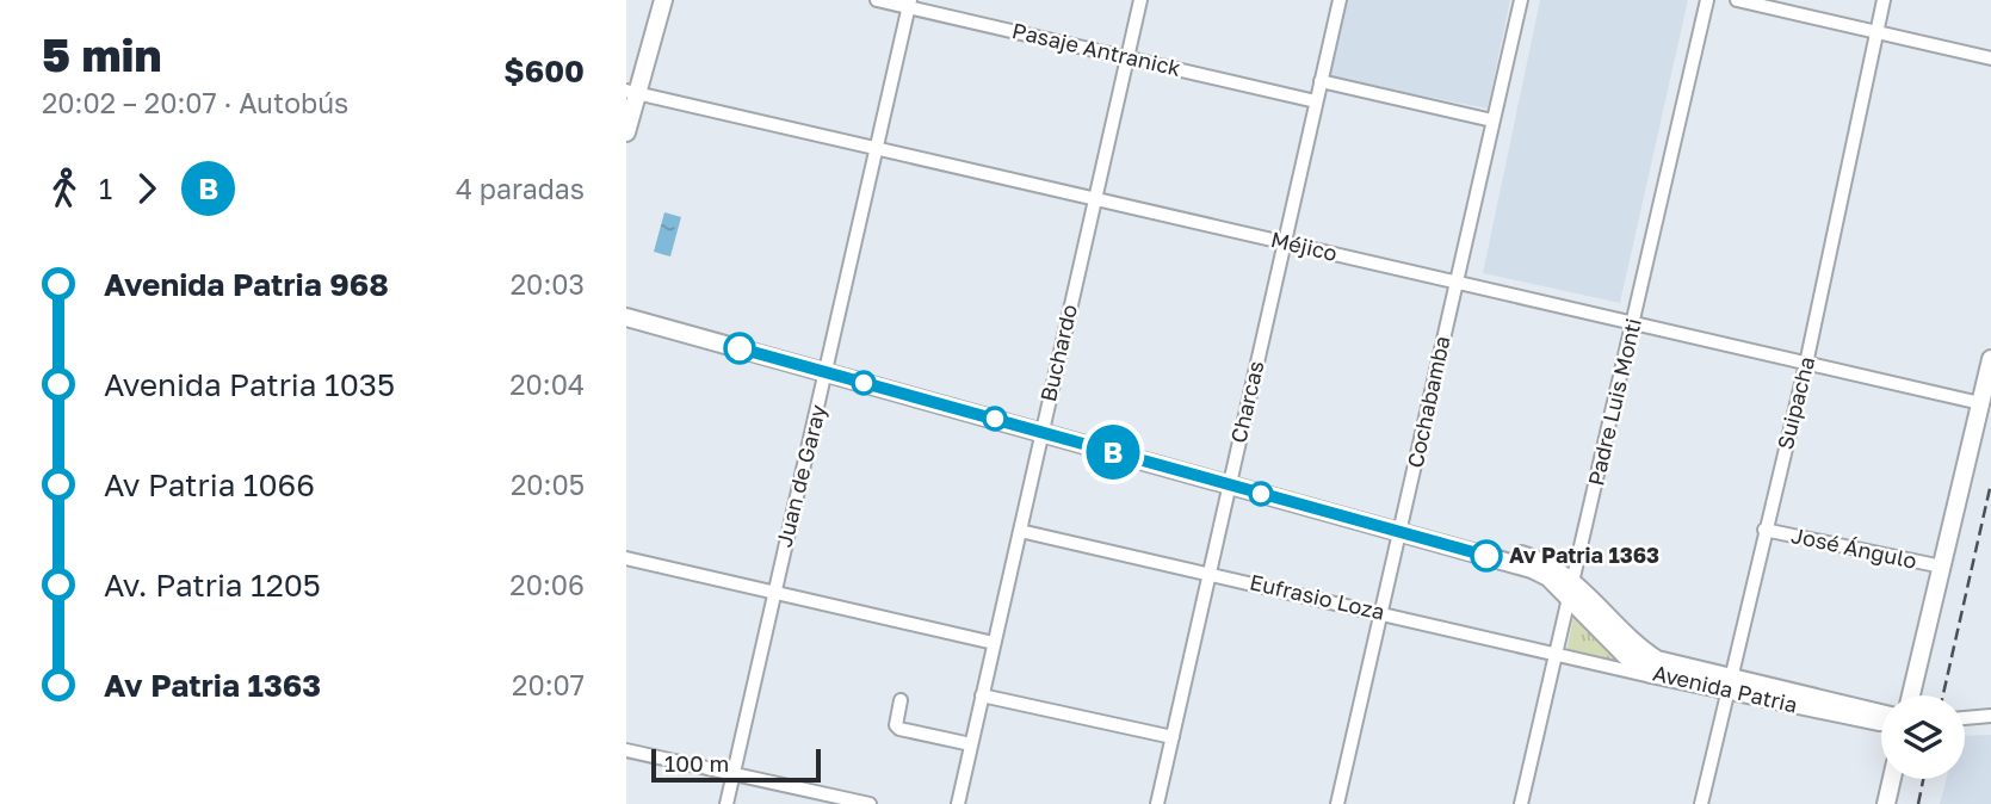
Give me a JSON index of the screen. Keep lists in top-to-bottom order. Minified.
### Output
{"streets":{"main road":["Avenida Patria"],"street":["Pasaje Antranick","Méjico","Buchardo","Charcas","Cochabamba","Padre Luis Monti","Suipacha","Juan de Garay","José Ángulo","Eufrasio Loza"]},"crossings":[["Pasaje Antranick","Buchardo"],["Pasaje Antranick","Charcas"],["Pasaje Antranick","Juan de Garay"],["Méjico","Buchardo"],["Méjico","Charcas"],["Méjico","Cochabamba"],["Méjico","Padre Luis Monti"],["Méjico","Suipacha"],["Méjico","Juan de Garay"],["Buchardo","Eufrasio Loza"],["Buchardo","Avenida Patria"],["Charcas","Eufrasio Loza"],["Charcas","Avenida Patria"],["Cochabamba","Eufrasio Loza"],["Cochabamba","Avenida Patria"],["Padre Luis Monti","Eufrasio Loza"],["Padre Luis Monti","Avenida Patria"],["Suipacha","José Ángulo"],["Suipacha","Avenida Patria"],["Juan de Garay","Avenida Patria"],["Eufrasio Loza","Avenida Patria"]],"places":["Av Patria 1363"],"lines":["bus line B"],"scale_bar":"100 m","page":{"heading":["5 min","20:02 – 20:07 · Autobús","$600"],"on_map":"B","legs":["1","B","4 paradas"],"list":[{"name":"Avenida Patria 968","value":"20:03"},{"name":"Avenida Patria 1035","value":"20:04"},{"name":"Av Patria 1066","value":"20:05"},{"name":"Av. Patria 1205","value":"20:06"},{"name":"Av Patria 1363","value":"20:07"}],"scale":"100 m"}}
